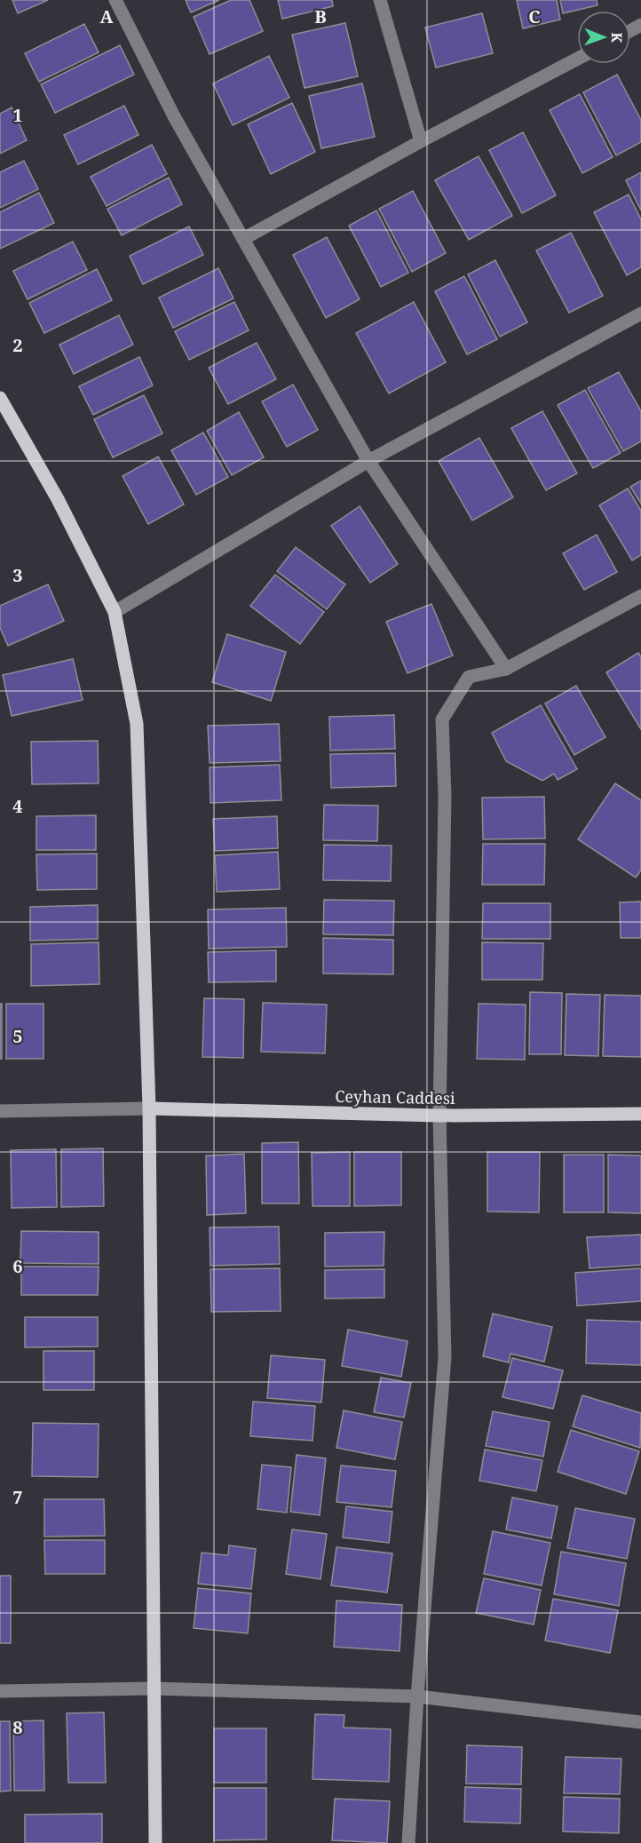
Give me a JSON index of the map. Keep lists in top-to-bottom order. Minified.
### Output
{"streets":{"main road":["Ceyhan Caddesi"]},"north":"right","grid":{"columns":["A","B","C"],"rows":["1","2","3","4","5","6","7","8"]}}
